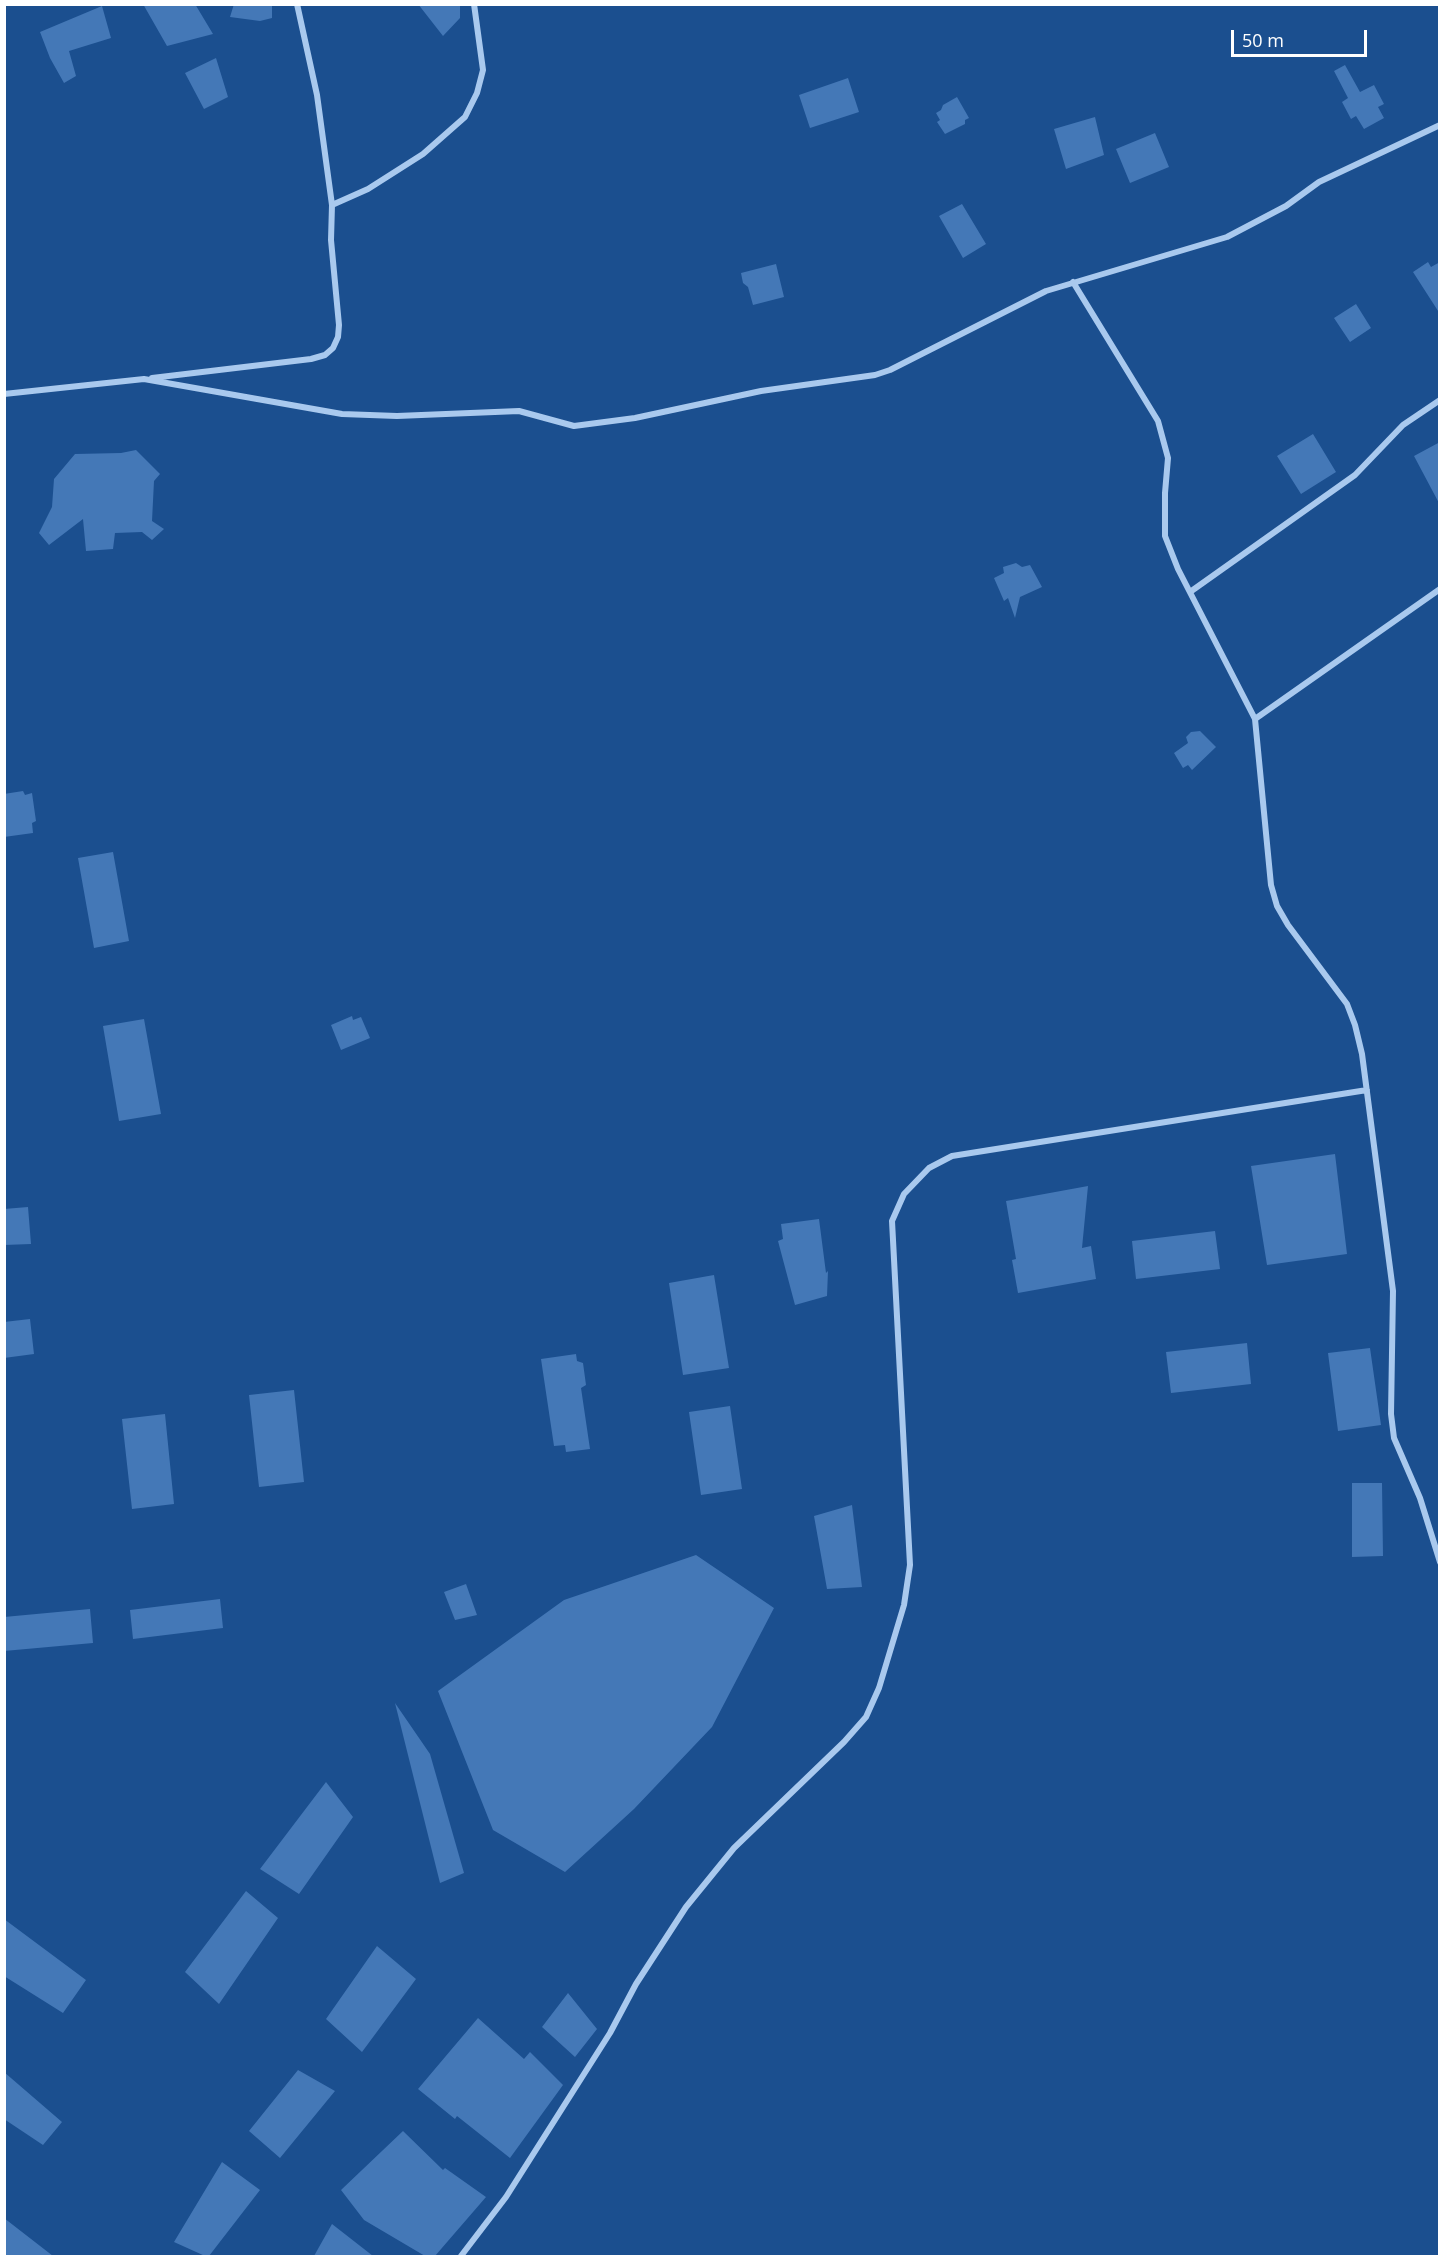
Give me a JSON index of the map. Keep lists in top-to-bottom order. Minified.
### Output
{"scale_bar":"50 m"}
